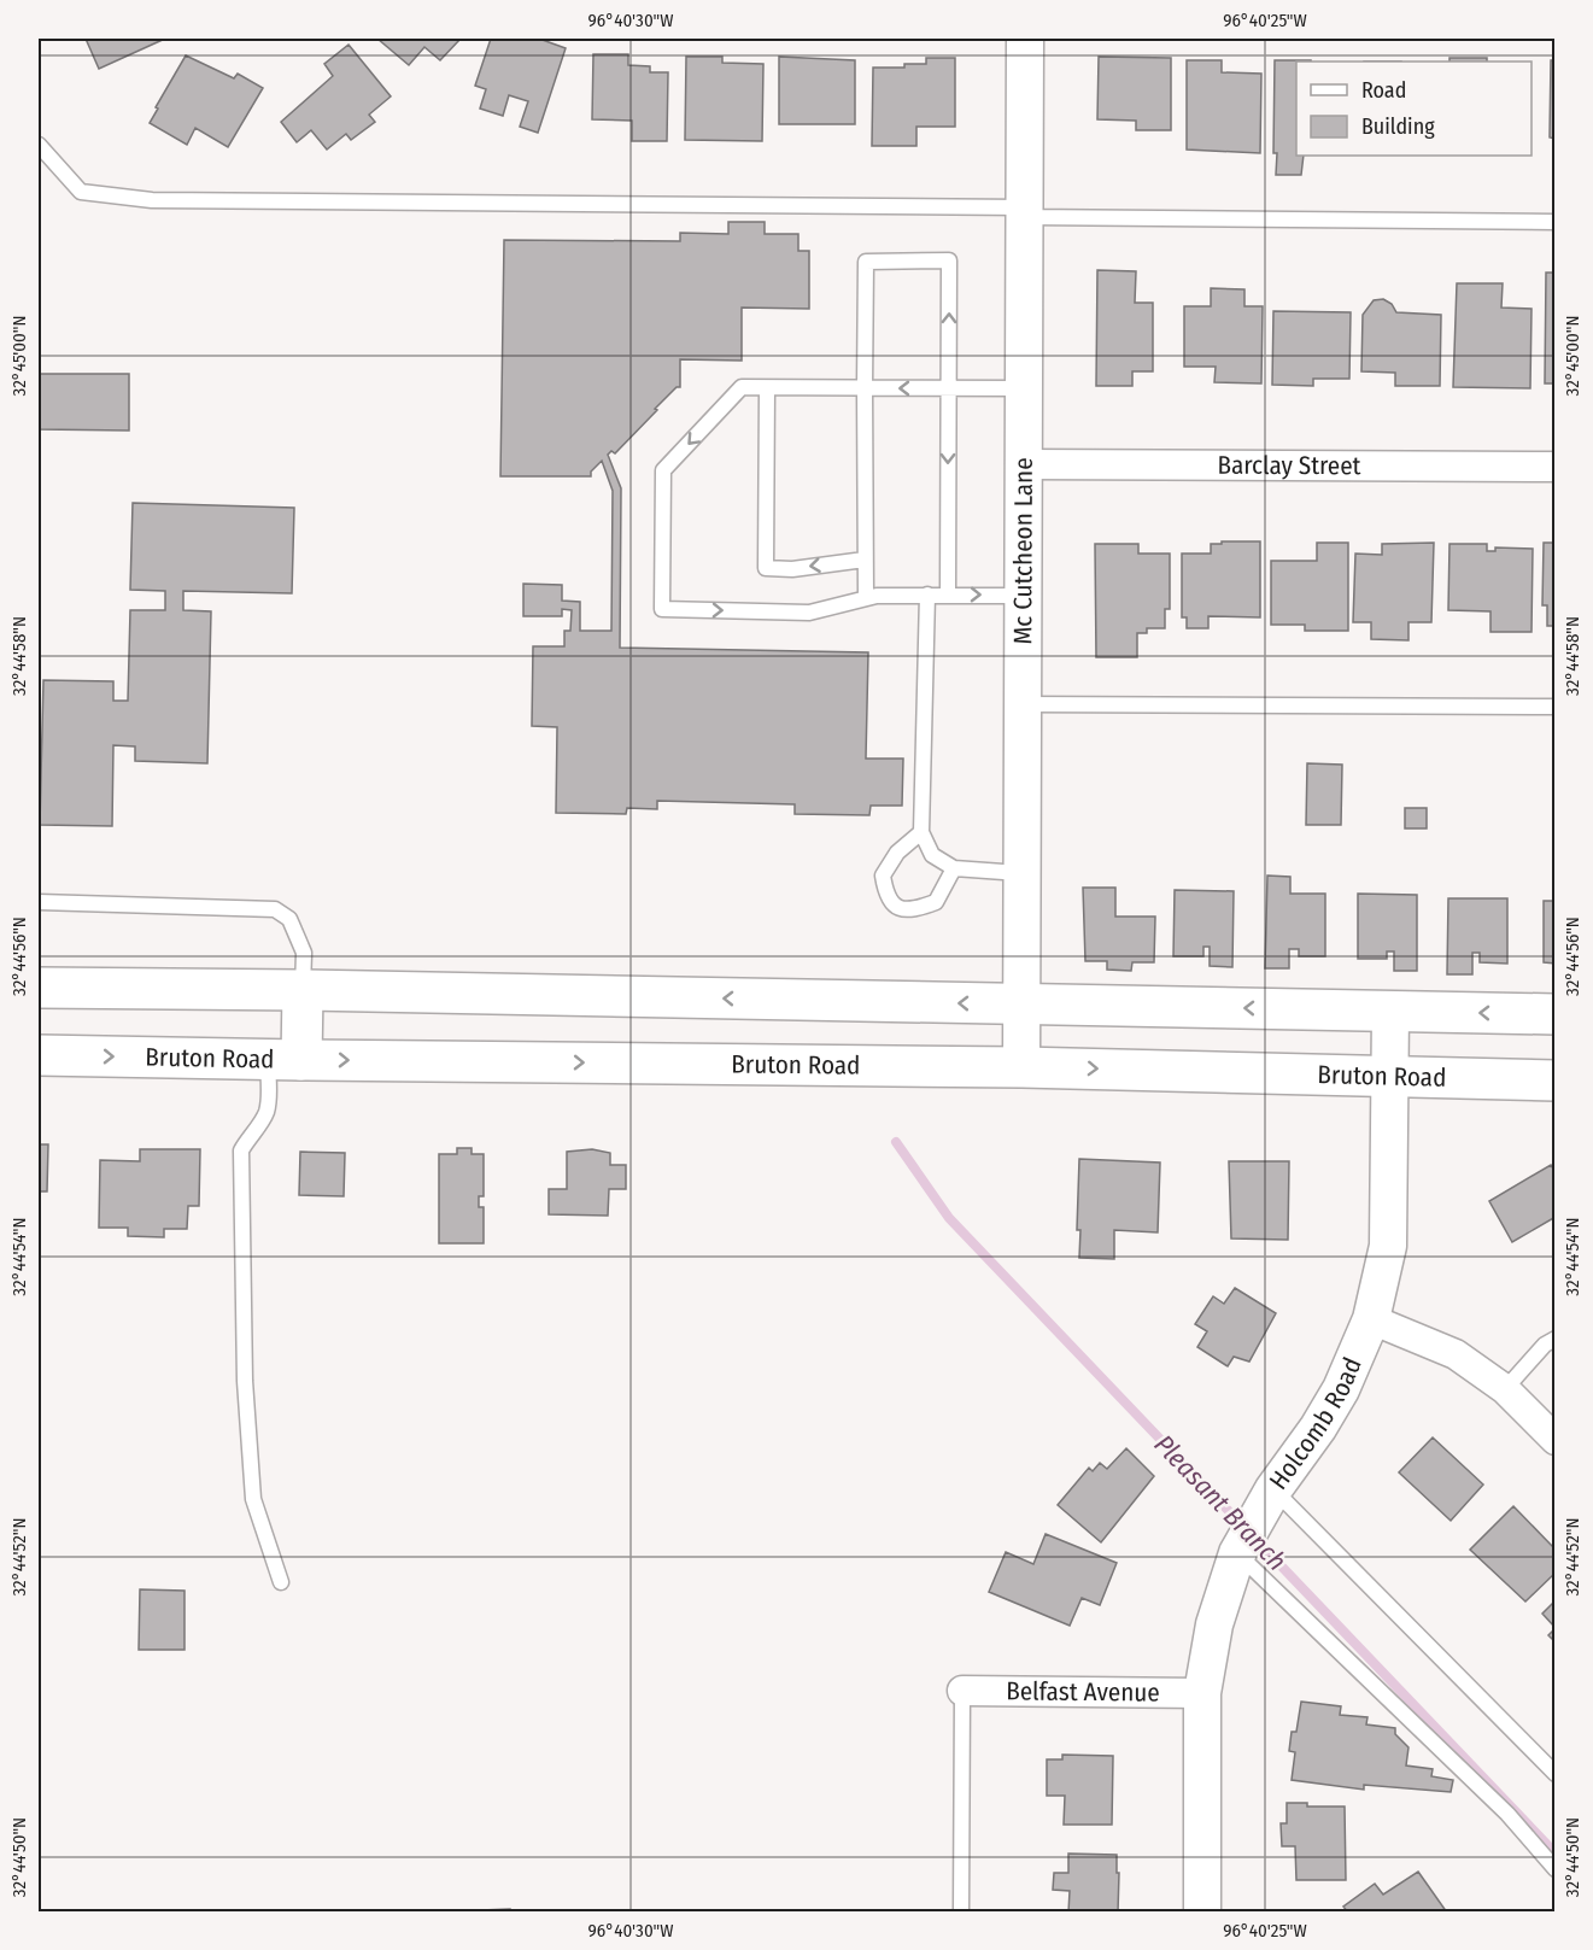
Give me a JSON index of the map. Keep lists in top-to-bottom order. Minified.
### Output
{"streets":{"main road":["Bruton Road"],"street":["Barclay Street","Mc Cutcheon Lane","Holcomb Road","Belfast Avenue"]},"crossings":[["Barclay Street","Mc Cutcheon Lane"],["Mc Cutcheon Lane","Bruton Road"],["Bruton Road","Holcomb Road"],["Holcomb Road","Belfast Avenue"]],"water":["Pleasant Branch"],"legend":["Road","Building"],"coordinates":["96°40'30\"W","96°40'25\"W","32°45'00\"N","32°44'58\"N","32°44'56\"N","32°44'54\"N","32°44'52\"N","32°44'50\"N"]}
